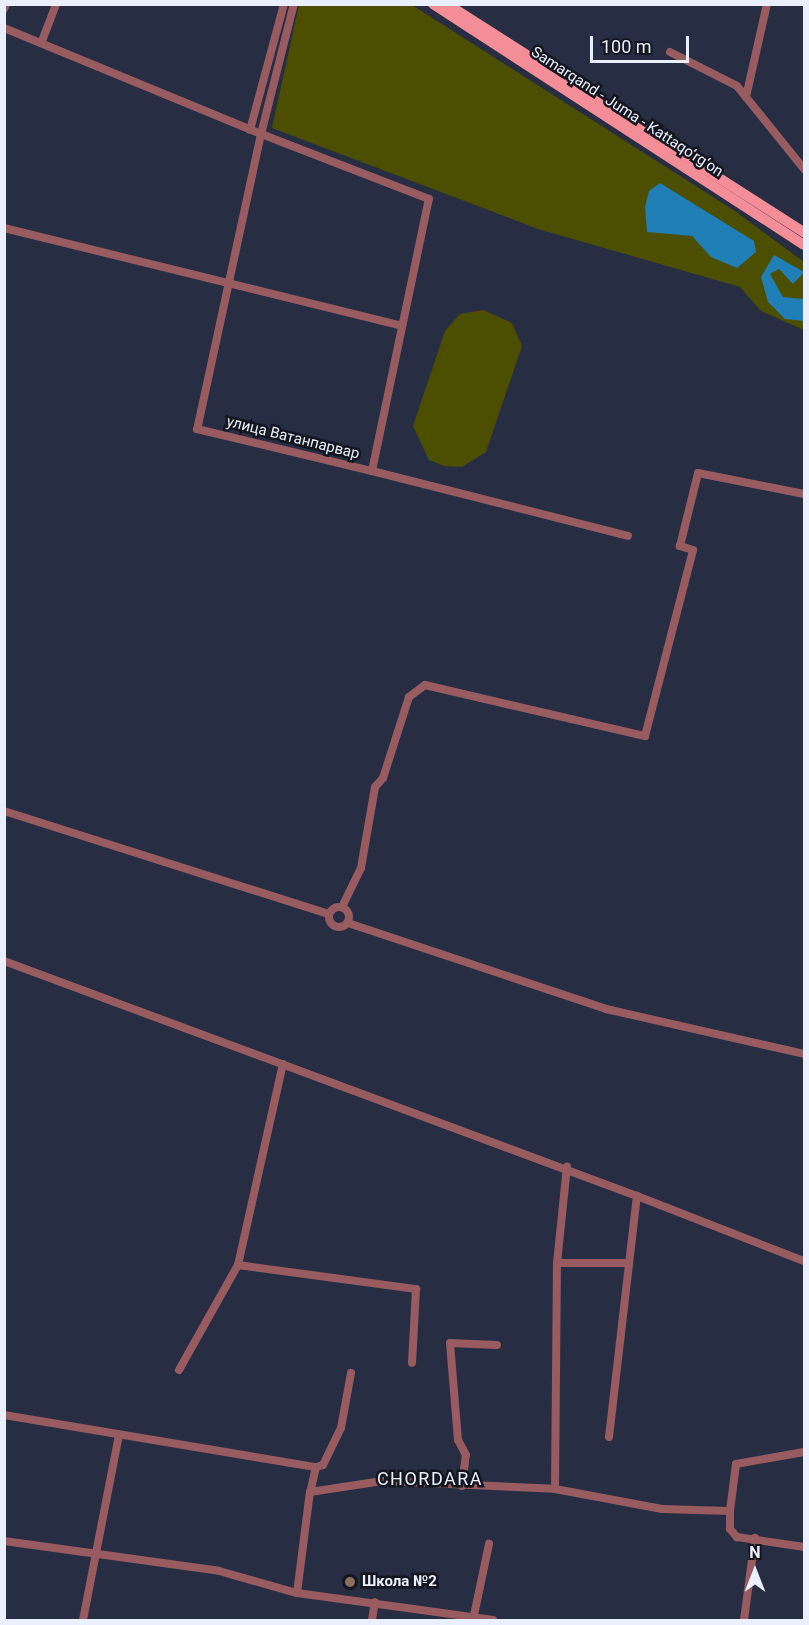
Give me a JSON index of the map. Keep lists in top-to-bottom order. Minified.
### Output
{"streets":{"main road":["Samarqand - Juma - Kattaqo‘rg‘on"],"street":["улица Ватанпарвар"]},"districts":["CHORDARA"],"places":["Школа №2"],"scale_bar":"100 m","north":"top"}
